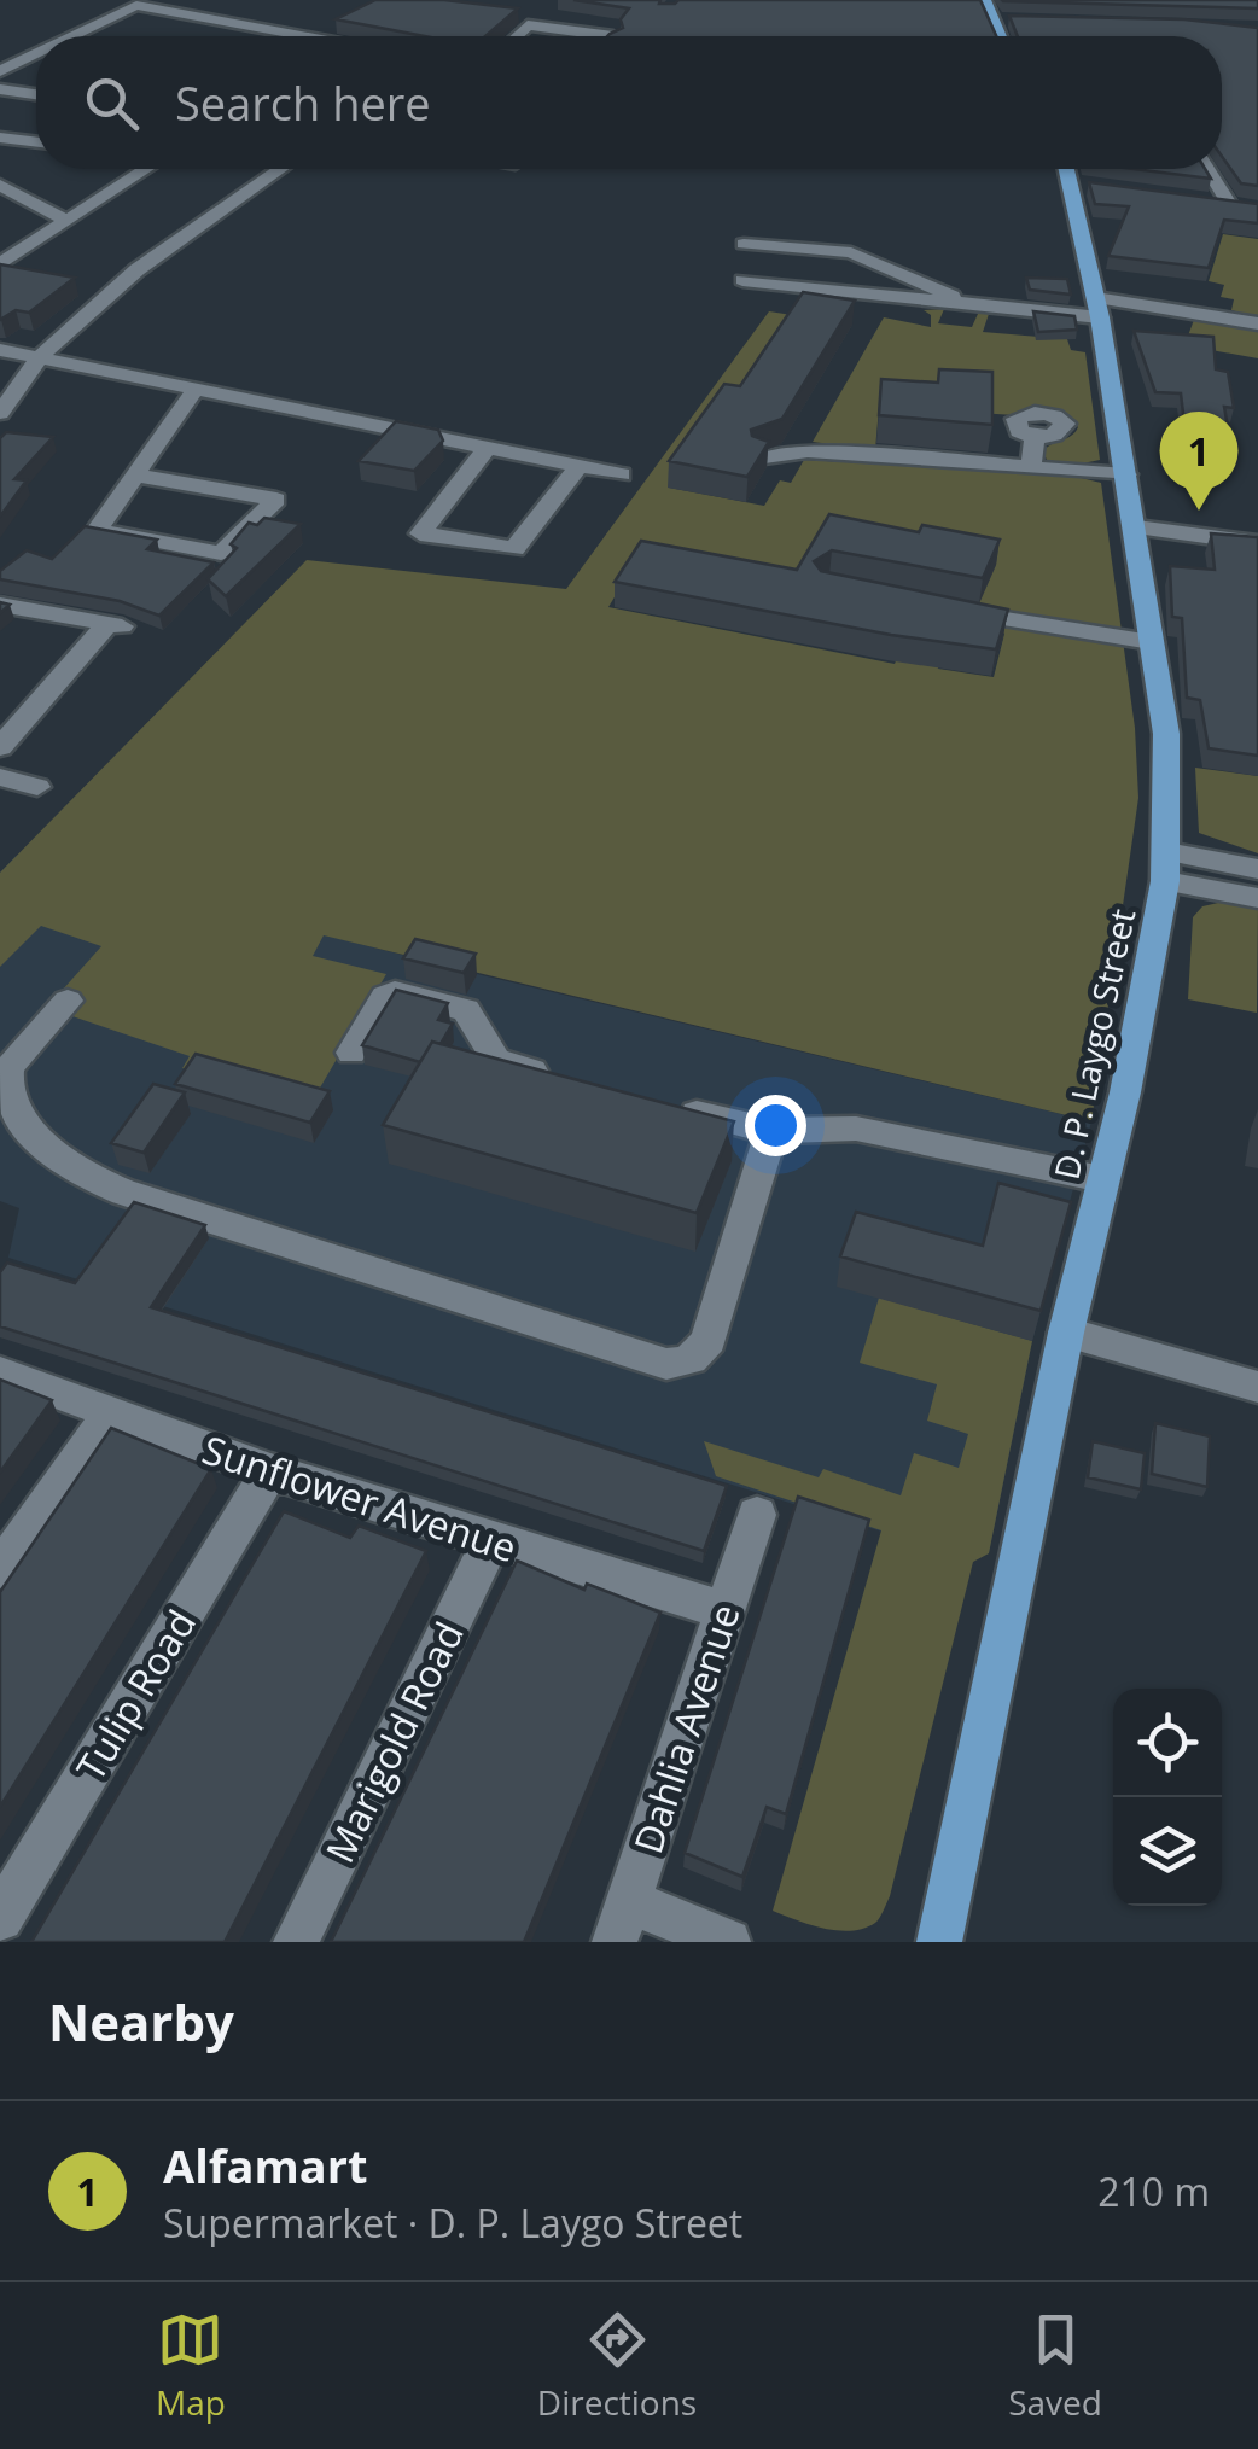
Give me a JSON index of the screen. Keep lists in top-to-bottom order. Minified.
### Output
{"streets":{"main road":["D. P. Laygo Street"],"street":["Sunflower Avenue","Tulip Road","Dahlia Avenue","Marigold Road"]},"crossings":[["Sunflower Avenue","Tulip Road"],["Sunflower Avenue","Dahlia Avenue"],["Sunflower Avenue","Marigold Road"]],"page":{"search":"Search here","pins":"1","heading":"Nearby","list":[{"mark":"1","name":"Alfamart","note":"Supermarket · D. P. Laygo Street","value":"210 m"}],"nav":["Map","Directions","Saved"]}}
